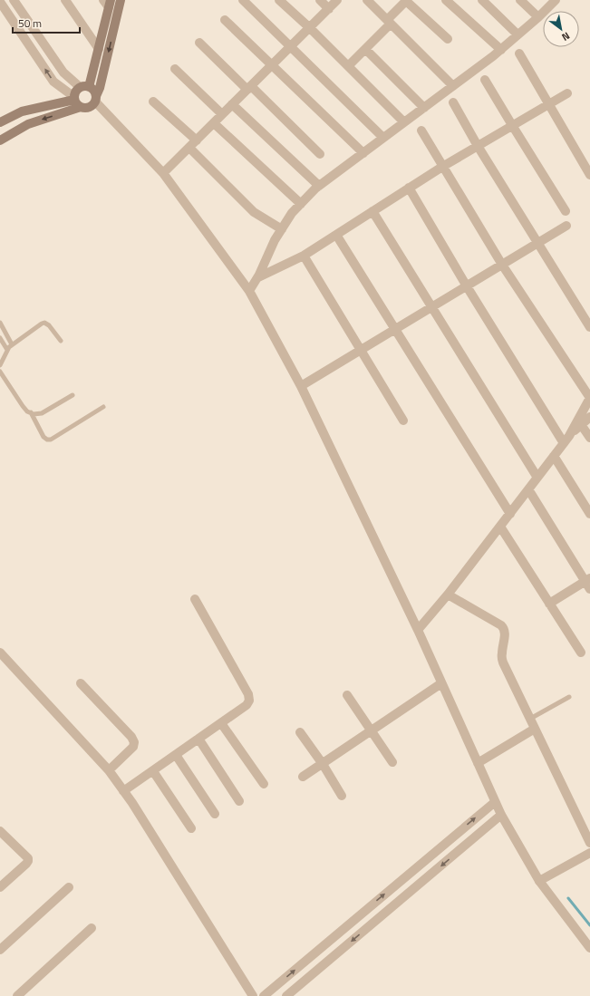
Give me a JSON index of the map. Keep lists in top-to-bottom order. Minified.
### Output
{"scale_bar":"50 m","north":"bottom right"}
